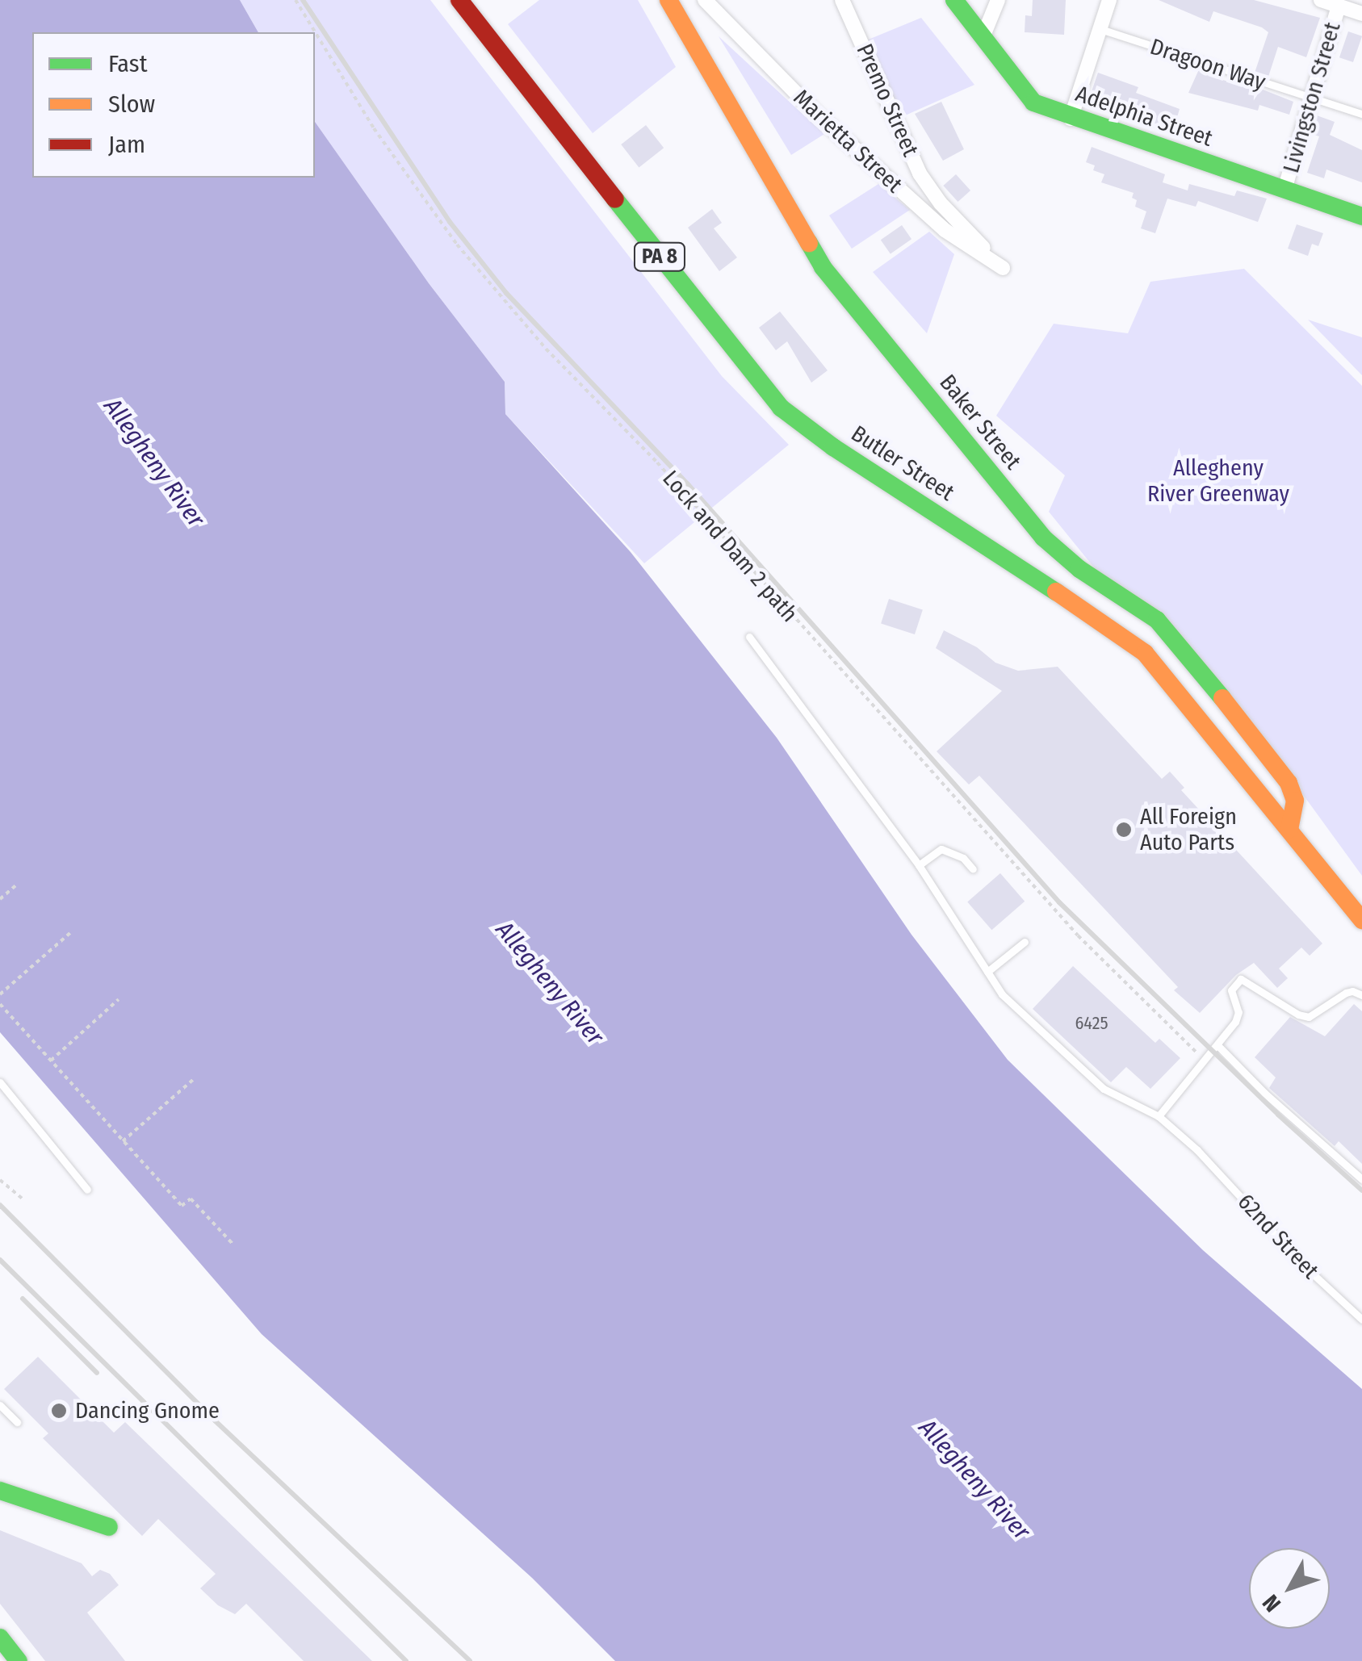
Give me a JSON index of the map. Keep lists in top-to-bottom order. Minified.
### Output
{"streets":{"main road":["Adelphia Street","PA 8","Baker Street","Butler Street"],"street":["Livingston Street","Premo Street","Marietta Street"],"lane":["Dragoon Way","62nd Street"],"path":["Lock and Dam 2 path"]},"crossings":[["Dragoon Way","Livingston Street"],["Livingston Street","Adelphia Street"],["Premo Street","Marietta Street"],["Baker Street","Butler Street"]],"water":["Allegheny River"],"parks":["Allegheny River Greenway"],"places":["All Foreign Auto Parts","Dancing Gnome"],"house_numbers":["6425"],"legend":["Fast","Slow","Jam"],"north":"bottom left"}
